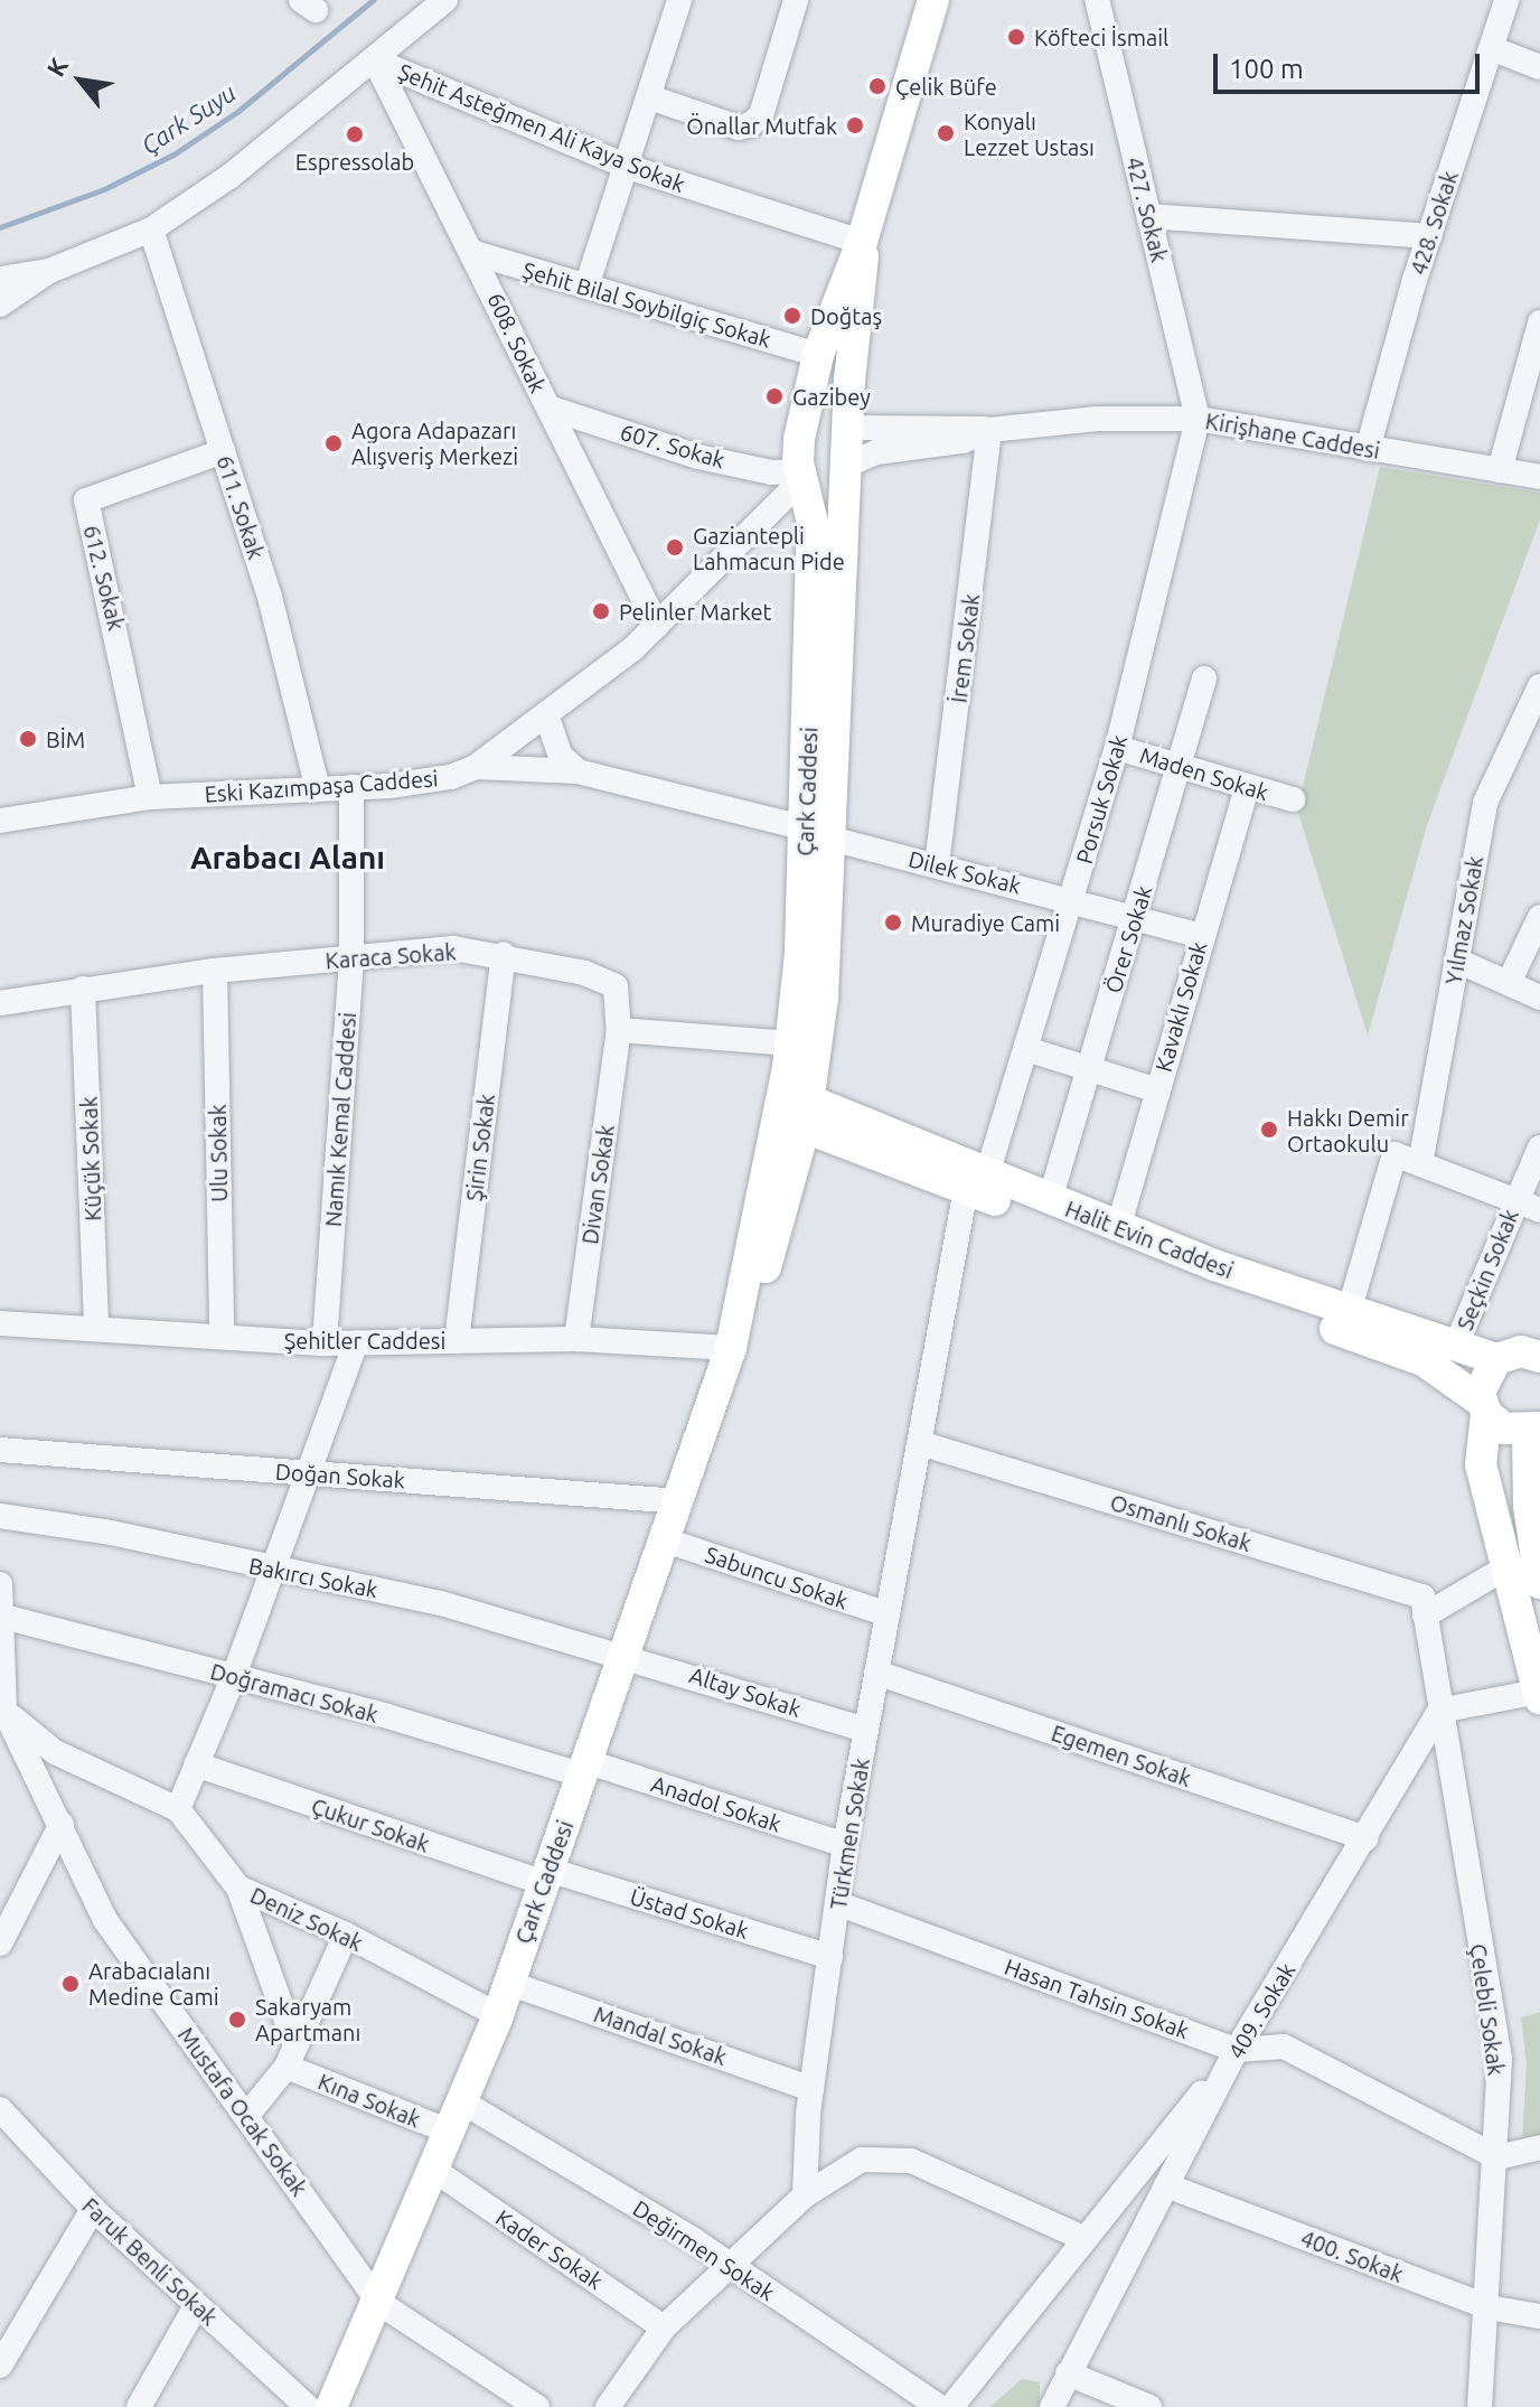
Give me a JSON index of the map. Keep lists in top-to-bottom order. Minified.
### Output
{"streets":{"main road":["Çark Caddesi","Halit Evin Caddesi"],"street":["Şehit Asteğmen Ali Kaya Sokak","427. Sokak","428. Sokak","Şehit Bilal Soybilgiç Sokak","608. Sokak","Kirişhane Caddesi","607. Sokak","611. Sokak","612. Sokak","İrem Sokak","Maden Sokak","Eski Kazımpaşa Caddesi","Porsuk Sokak","Dilek Sokak","Yılmaz Sokak","Örer Sokak","Karaca Sokak","Kavaklı Sokak","Namık Kemal Caddesi","Şirin Sokak","Ulu Sokak","Küçük Sokak","Divan Sokak","Seçkin Sokak","Şehitler Caddesi","Doğan Sokak","Osmanlı Sokak","Bakırcı Sokak","Sabuncu Sokak","Altay Sokak","Doğramacı Sokak","Egemen Sokak","Anadol Sokak","Çukur Sokak","Türkmen Sokak","Üstad Sokak","Deniz Sokak","Hasan Tahsin Sokak","Çelebli Sokak","409. Sokak","Mandal Sokak","Kına Sokak","Mustafa Ocak Sokak","Kader Sokak","Değirmen Sokak","400. Sokak","Faruk Benli Sokak"]},"crossings":[["Şehit Asteğmen Ali Kaya Sokak","608. Sokak"],["Şehit Asteğmen Ali Kaya Sokak","Çark Caddesi"],["427. Sokak","Kirişhane Caddesi"],["427. Sokak","Porsuk Sokak"],["428. Sokak","Kirişhane Caddesi"],["Şehit Bilal Soybilgiç Sokak","608. Sokak"],["Şehit Bilal Soybilgiç Sokak","Çark Caddesi"],["608. Sokak","607. Sokak"],["608. Sokak","Eski Kazımpaşa Caddesi"],["Kirişhane Caddesi","607. Sokak"],["Kirişhane Caddesi","İrem Sokak"],["Kirişhane Caddesi","Eski Kazımpaşa Caddesi"],["Kirişhane Caddesi","Çark Caddesi"],["Kirişhane Caddesi","Porsuk Sokak"],["607. Sokak","Eski Kazımpaşa Caddesi"],["607. Sokak","Çark Caddesi"],["611. Sokak","612. Sokak"],["611. Sokak","Eski Kazımpaşa Caddesi"],["612. Sokak","Eski Kazımpaşa Caddesi"],["İrem Sokak","Dilek Sokak"],["Maden Sokak","Porsuk Sokak"],["Maden Sokak","Örer Sokak"],["Maden Sokak","Kavaklı Sokak"],["Eski Kazımpaşa Caddesi","Çark Caddesi"],["Eski Kazımpaşa Caddesi","Dilek Sokak"],["Eski Kazımpaşa Caddesi","Namık Kemal Caddesi"],["Çark Caddesi","Dilek Sokak"],["Çark Caddesi","Halit Evin Caddesi"],["Çark Caddesi","Şehitler Caddesi"],["Çark Caddesi","Doğan Sokak"],["Çark Caddesi","Bakırcı Sokak"],["Çark Caddesi","Sabuncu Sokak"],["Çark Caddesi","Altay Sokak"],["Çark Caddesi","Doğramacı Sokak"],["Çark Caddesi","Anadol Sokak"],["Çark Caddesi","Çukur Sokak"],["Çark Caddesi","Üstad Sokak"],["Çark Caddesi","Deniz Sokak"],["Çark Caddesi","Mandal Sokak"],["Çark Caddesi","Kına Sokak"],["Çark Caddesi","Mustafa Ocak Sokak"],["Çark Caddesi","Kader Sokak"],["Çark Caddesi","Değirmen Sokak"],["Porsuk Sokak","Dilek Sokak"],["Porsuk Sokak","Halit Evin Caddesi"],["Porsuk Sokak","Türkmen Sokak"],["Dilek Sokak","Örer Sokak"],["Dilek Sokak","Kavaklı Sokak"],["Örer Sokak","Halit Evin Caddesi"],["Karaca Sokak","Namık Kemal Caddesi"],["Karaca Sokak","Şirin Sokak"],["Karaca Sokak","Ulu Sokak"],["Karaca Sokak","Küçük Sokak"],["Karaca Sokak","Divan Sokak"],["Kavaklı Sokak","Halit Evin Caddesi"],["Namık Kemal Caddesi","Şehitler Caddesi"],["Şirin Sokak","Şehitler Caddesi"],["Ulu Sokak","Şehitler Caddesi"],["Küçük Sokak","Şehitler Caddesi"],["Divan Sokak","Şehitler Caddesi"],["Halit Evin Caddesi","Seçkin Sokak"],["Halit Evin Caddesi","Türkmen Sokak"],["Osmanlı Sokak","Türkmen Sokak"],["Osmanlı Sokak","Çelebli Sokak"],["Bakırcı Sokak","Altay Sokak"],["Sabuncu Sokak","Türkmen Sokak"],["Altay Sokak","Türkmen Sokak"],["Doğramacı Sokak","Anadol Sokak"],["Egemen Sokak","Türkmen Sokak"],["Egemen Sokak","409. Sokak"],["Anadol Sokak","Türkmen Sokak"],["Çukur Sokak","Üstad Sokak"],["Türkmen Sokak","Üstad Sokak"],["Türkmen Sokak","Hasan Tahsin Sokak"],["Türkmen Sokak","Mandal Sokak"],["Deniz Sokak","Mustafa Ocak Sokak"],["Hasan Tahsin Sokak","Çelebli Sokak"],["Hasan Tahsin Sokak","409. Sokak"],["Çelebli Sokak","409. Sokak"],["Çelebli Sokak","400. Sokak"],["409. Sokak","400. Sokak"]],"districts":["Arabacı Alanı"],"water":["Çark Suyu"],"places":["Köfteci İsmail","Çelik Büfe","Önallar Mutfak","Konyalı Lezzet Ustası","Espressolab","Doğtaş","Gazibey","Agora Adapazarı Alışveriş Merkezi","Gaziantepli Lahmacun Pide","Pelinler Market","BİM","Muradiye Cami","Hakkı Demir Ortaokulu","Arabacıalanı Medine Cami","Sakaryam Apartmanı"],"scale_bar":"100 m","north":"top left"}
